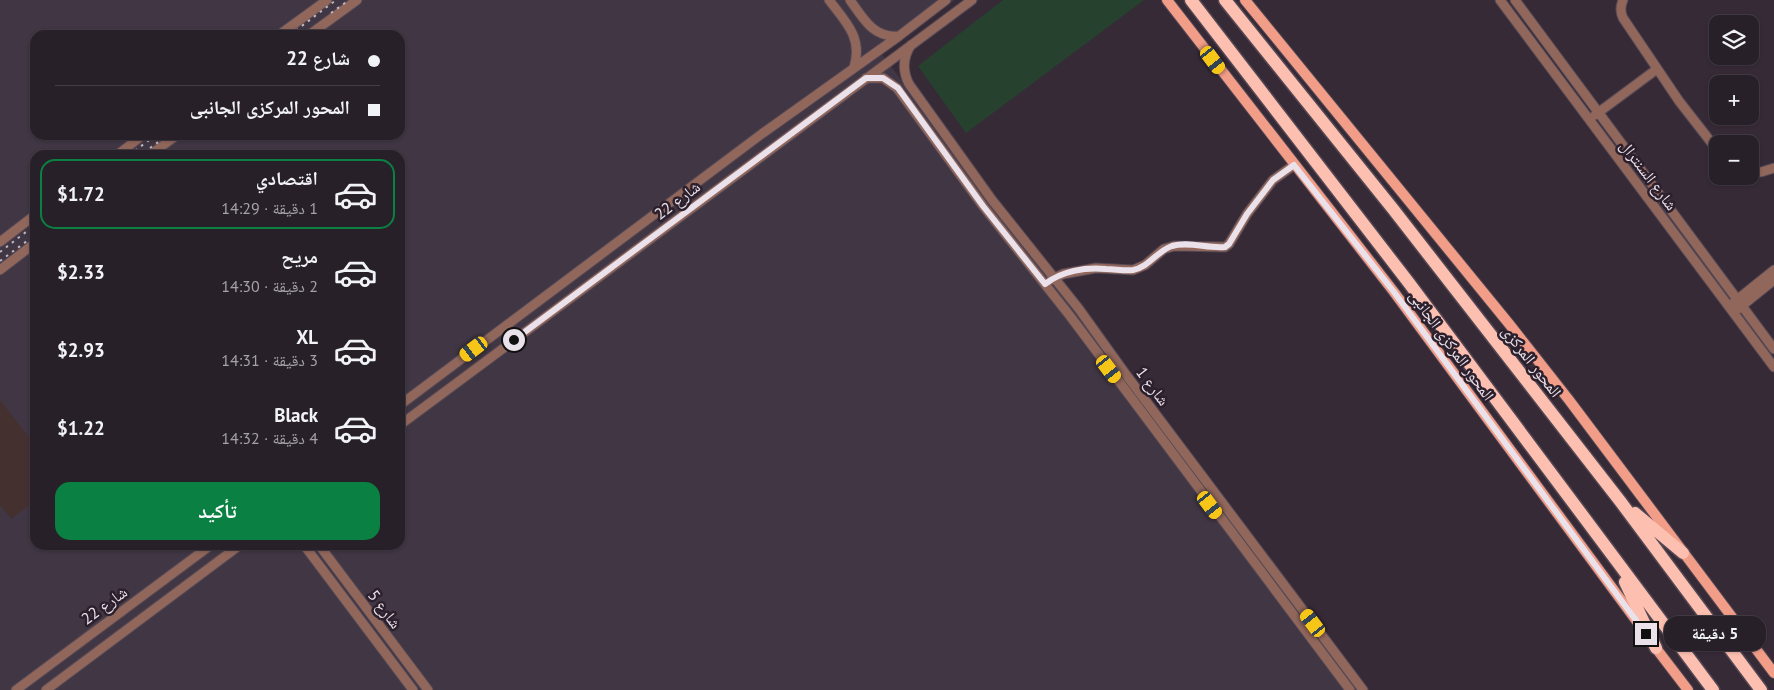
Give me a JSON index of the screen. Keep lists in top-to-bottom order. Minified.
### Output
{"streets":{"highway":["المحور المركزى"],"main road":["المحور المركزى الجانبى"],"street":["شارع السنترال","شارع 22","شارع 1","شارع 5"]},"crossings":[["شارع 22","شارع 1"]],"page":{"map_buttons":["+","−"],"banner":["شارع 22","المحور المركزى الجانبى"],"list":[{"name":"اقتصادي","note":"1 دقيقة · 14:29","value":"$1.72"},{"name":"مريح","note":"2 دقيقة · 14:30","value":"$2.33"},{"name":"XL","note":"3 دقيقة · 14:31","value":"$2.93"},{"name":"Black","note":"4 دقيقة · 14:32","value":"$1.22"}],"buttons":"تأكيد","bubble":"5 دقيقة"}}
